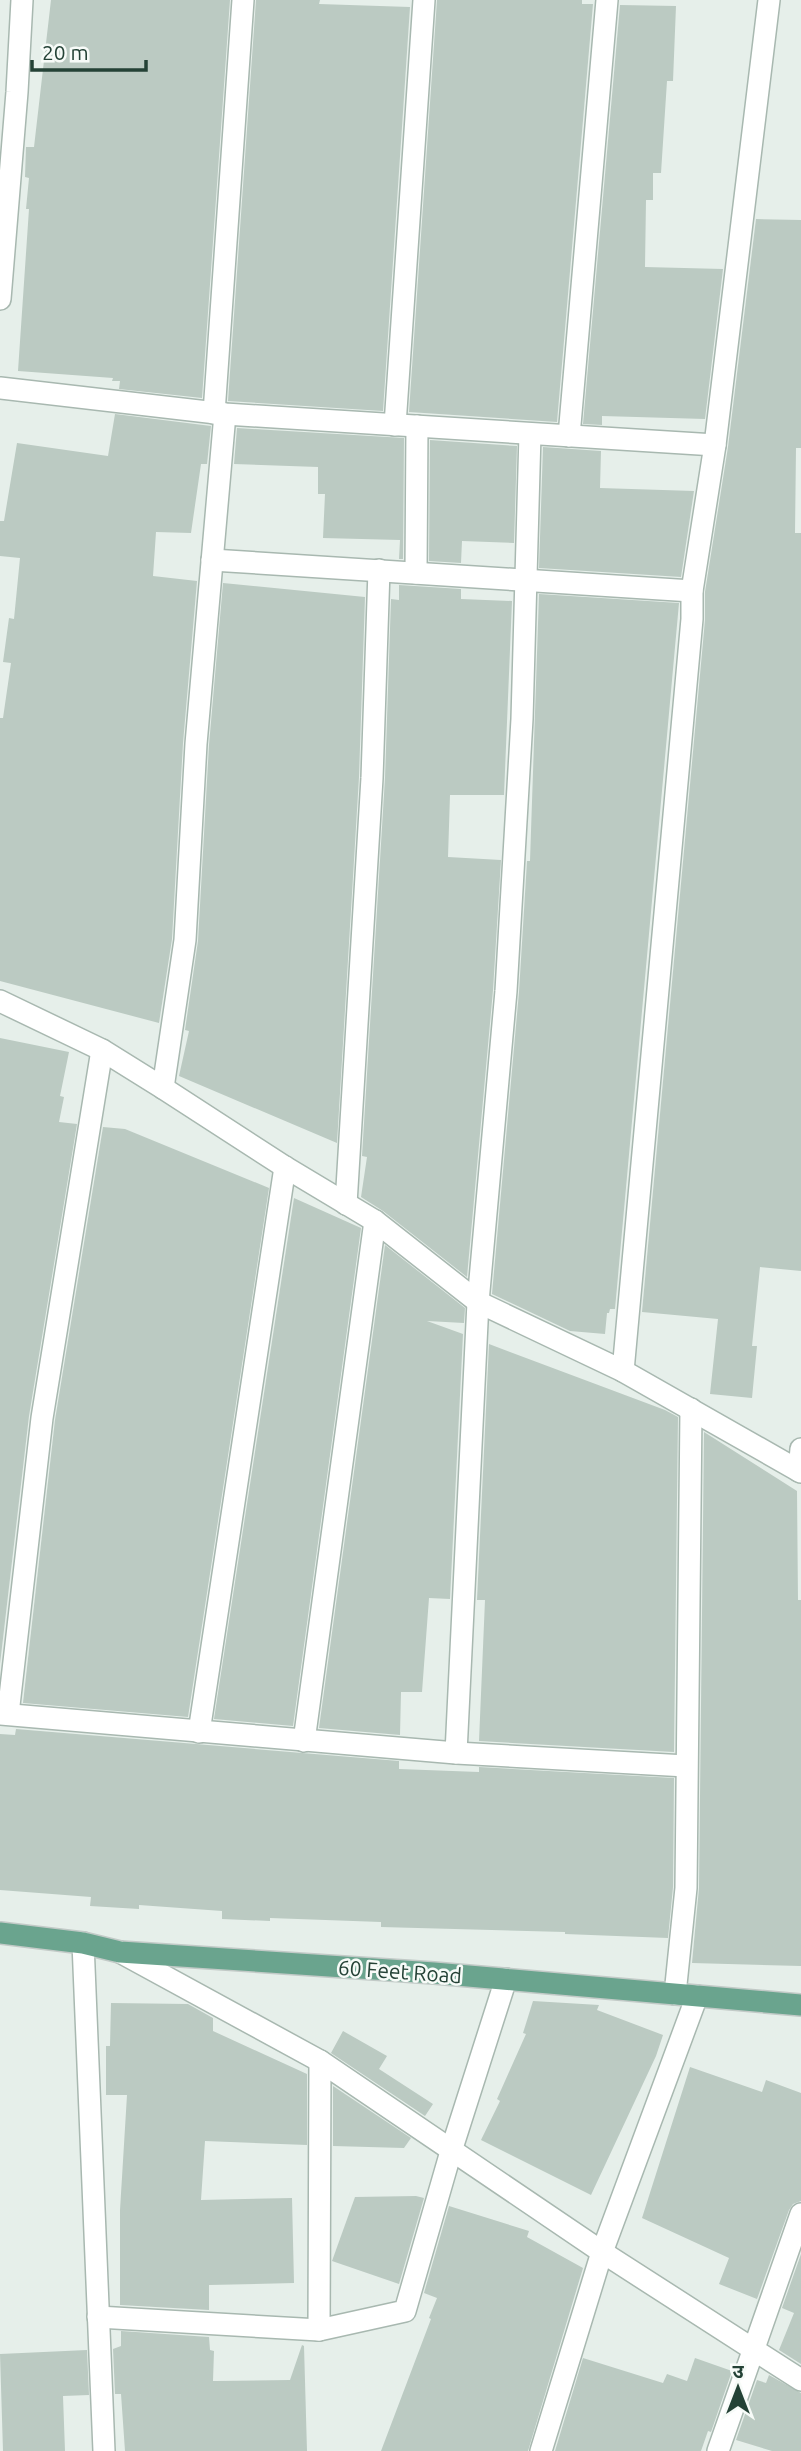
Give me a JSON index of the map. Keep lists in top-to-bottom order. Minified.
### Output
{"streets":{"main road":["60 Feet Road"]},"scale_bar":"20 m","north":"top"}
